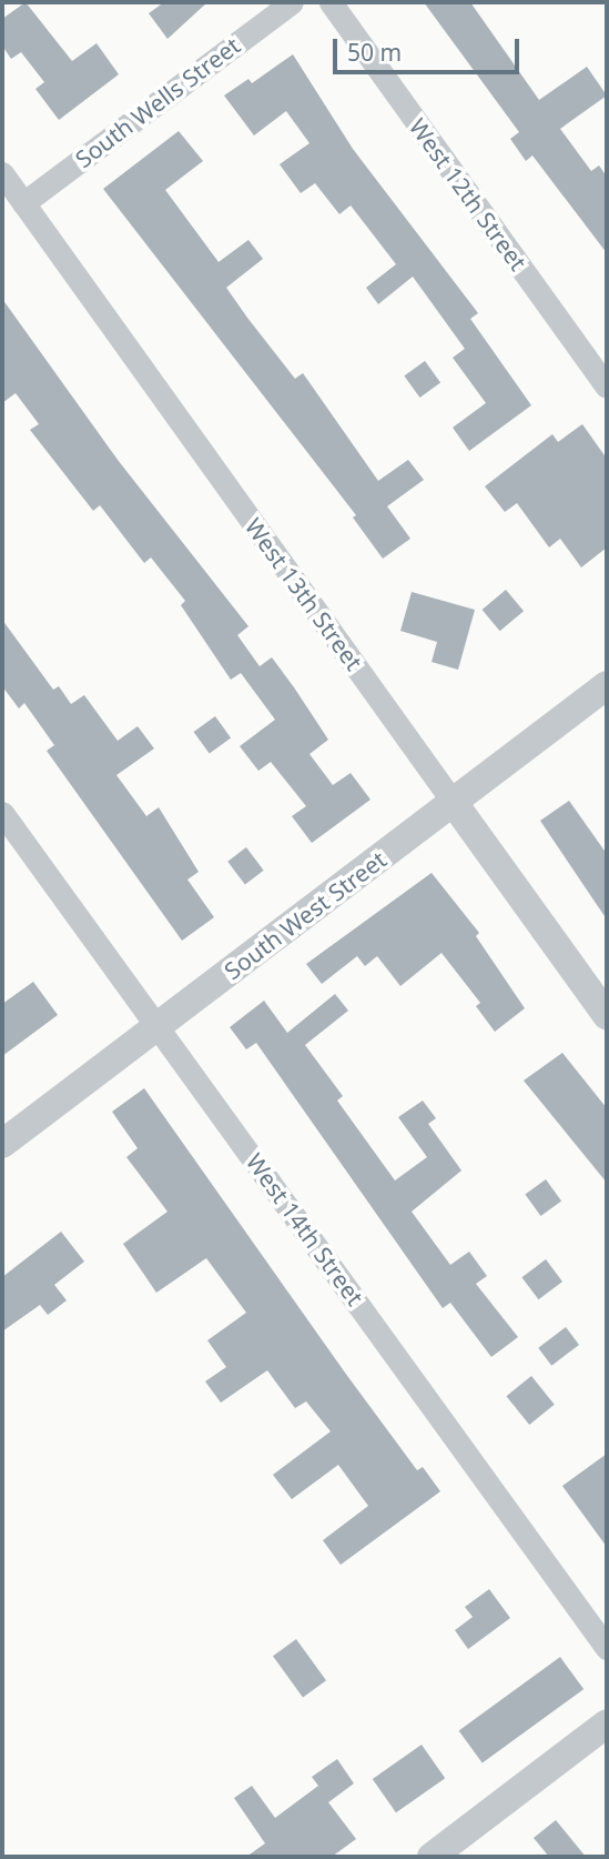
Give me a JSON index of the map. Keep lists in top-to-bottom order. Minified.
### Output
{"streets":{"street":["South Wells Street","West 12th Street","West 13th Street","South West Street","West 14th Street"]},"crossings":[["South Wells Street","West 13th Street"],["West 13th Street","South West Street"],["South West Street","West 14th Street"]],"scale_bar":"50 m"}
